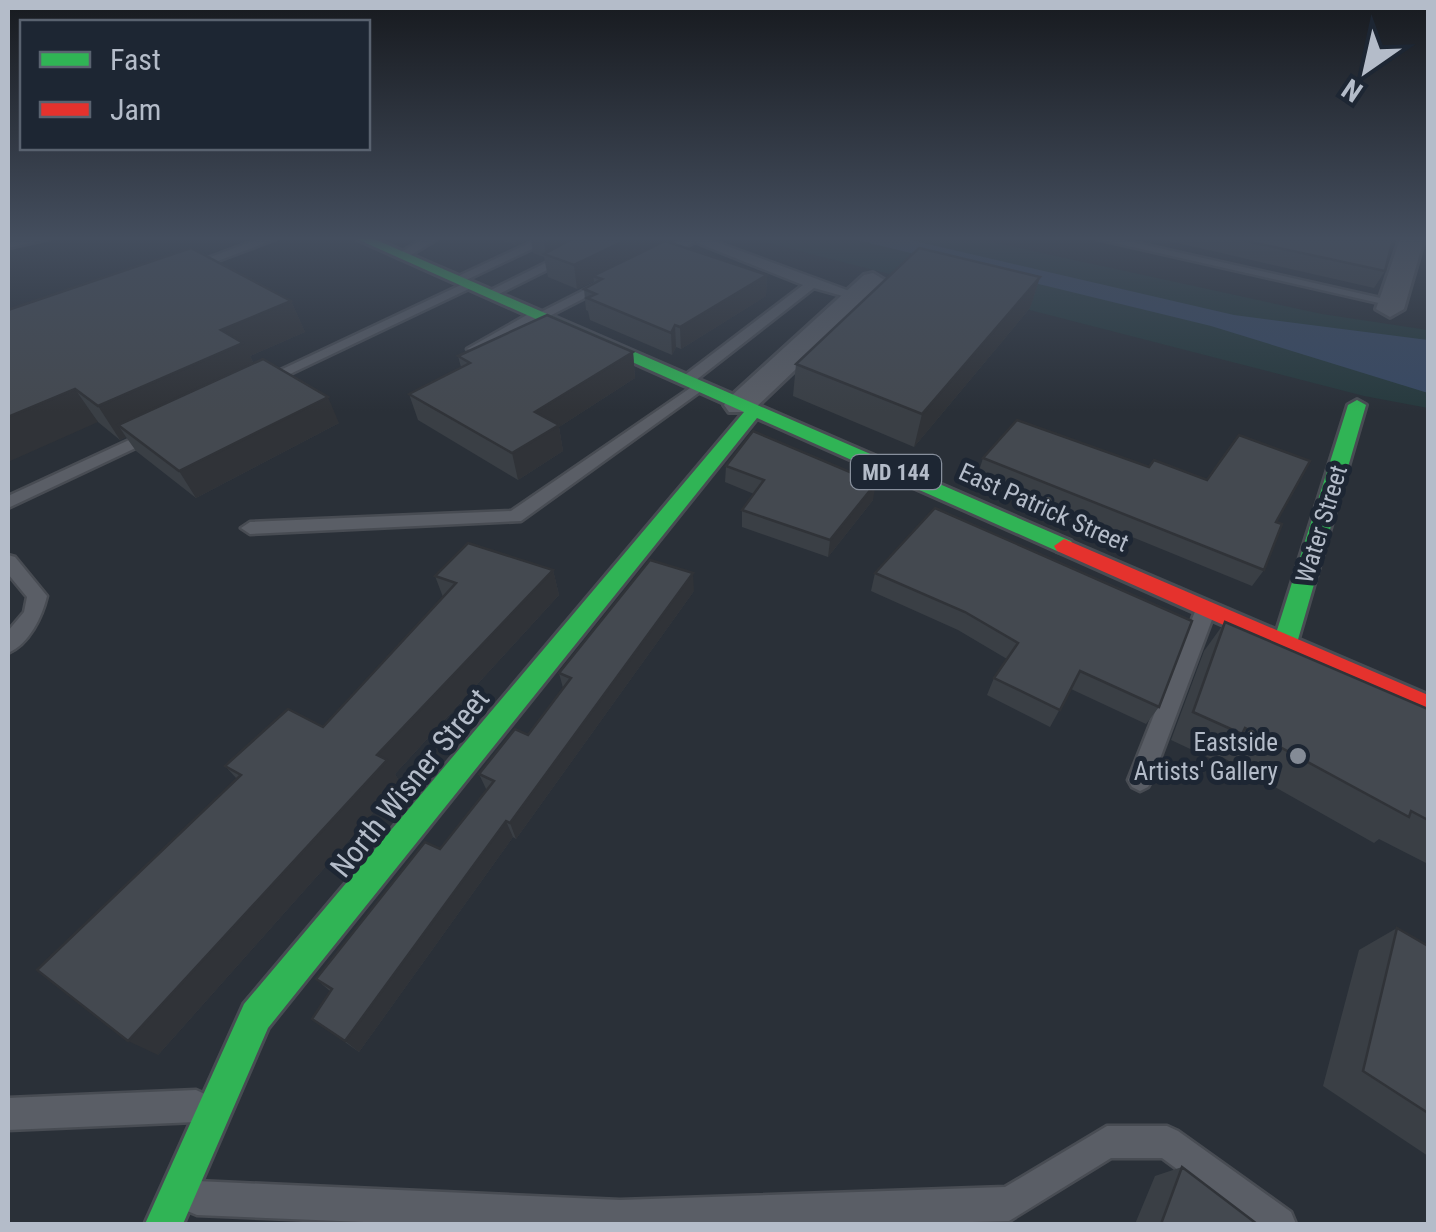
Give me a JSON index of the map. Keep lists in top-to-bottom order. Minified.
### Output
{"streets":{"main road":["MD 144","East Patrick Street","Water Street","North Wisner Street"]},"crossings":[["East Patrick Street","Water Street"],["East Patrick Street","North Wisner Street"]],"places":["Eastside Artists' Gallery"],"legend":["Fast","Jam"],"north":"bottom left"}
